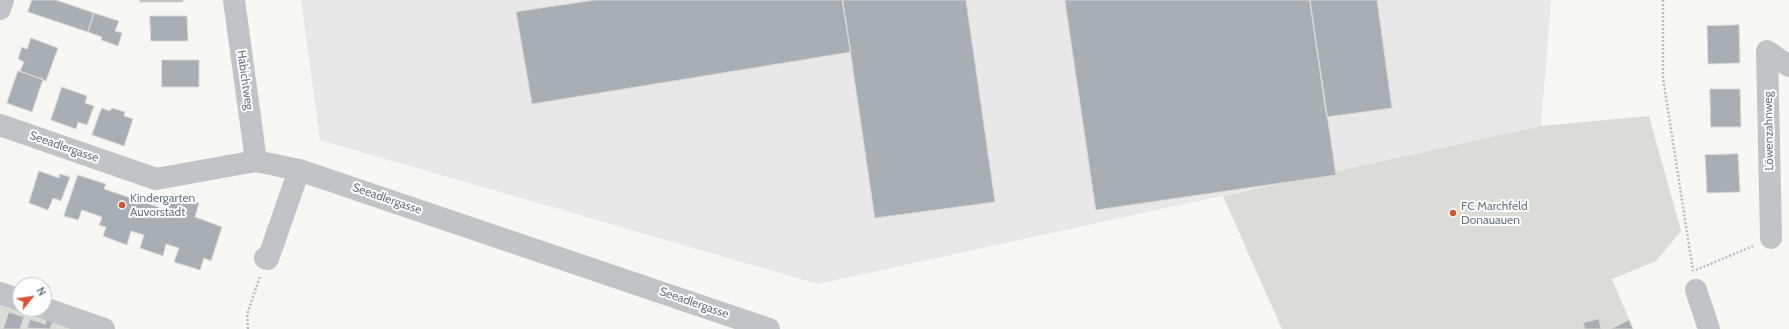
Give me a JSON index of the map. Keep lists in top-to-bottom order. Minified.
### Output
{"streets":{"street":["Habichtweg","Löwenzahnweg","Seeadlergasse"]},"crossings":[["Habichtweg","Seeadlergasse"]],"places":["Kindergarten Auvorstadt","FC Marchfeld Donauauen"],"north":"top right"}
